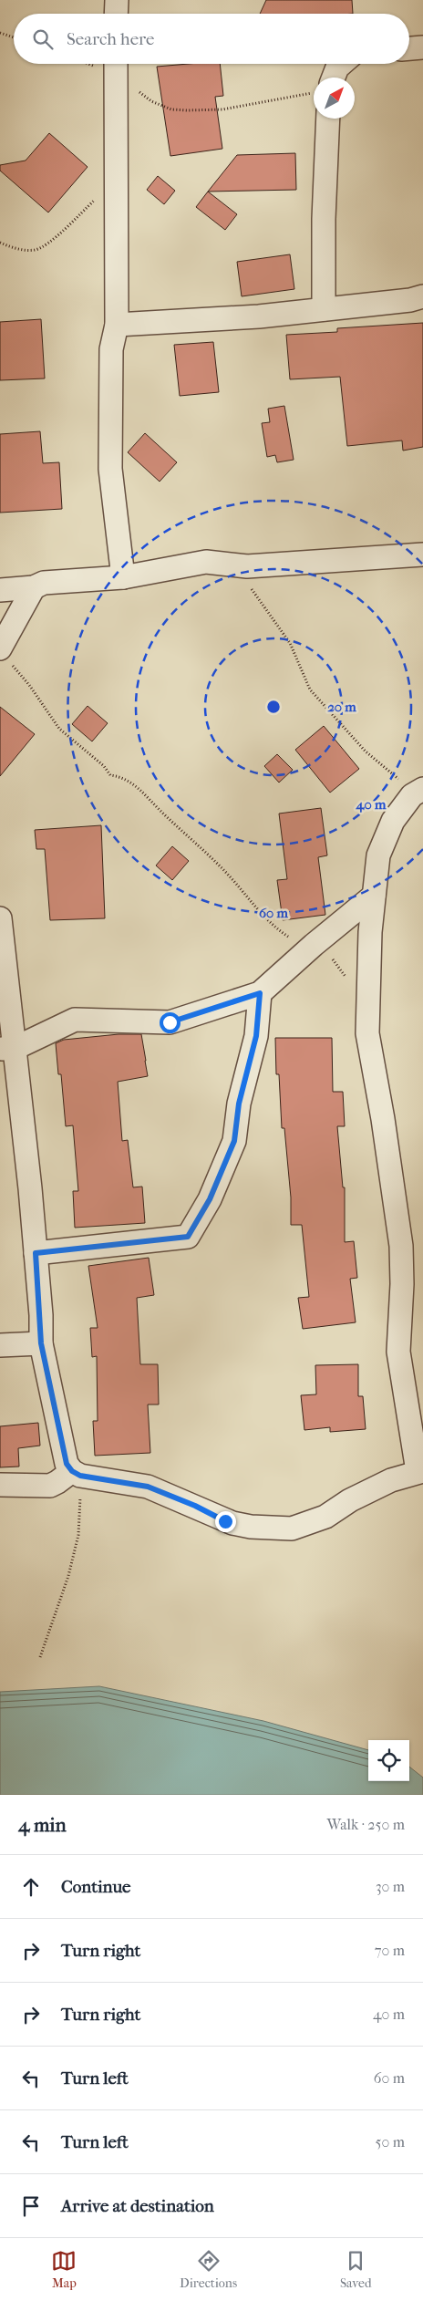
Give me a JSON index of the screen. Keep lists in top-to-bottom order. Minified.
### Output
{"north":"top right","page":{"search":"Search here","heading":["4 min","Walk · 250 m"],"list":[["Continue","30 m"],["Turn right","70 m"],["Turn right","40 m"],["Turn left","60 m"],["Turn left","50 m"],"Arrive at destination"],"nav":["Map","Directions","Saved"]},"rings":["20 m","40 m","60 m"]}
